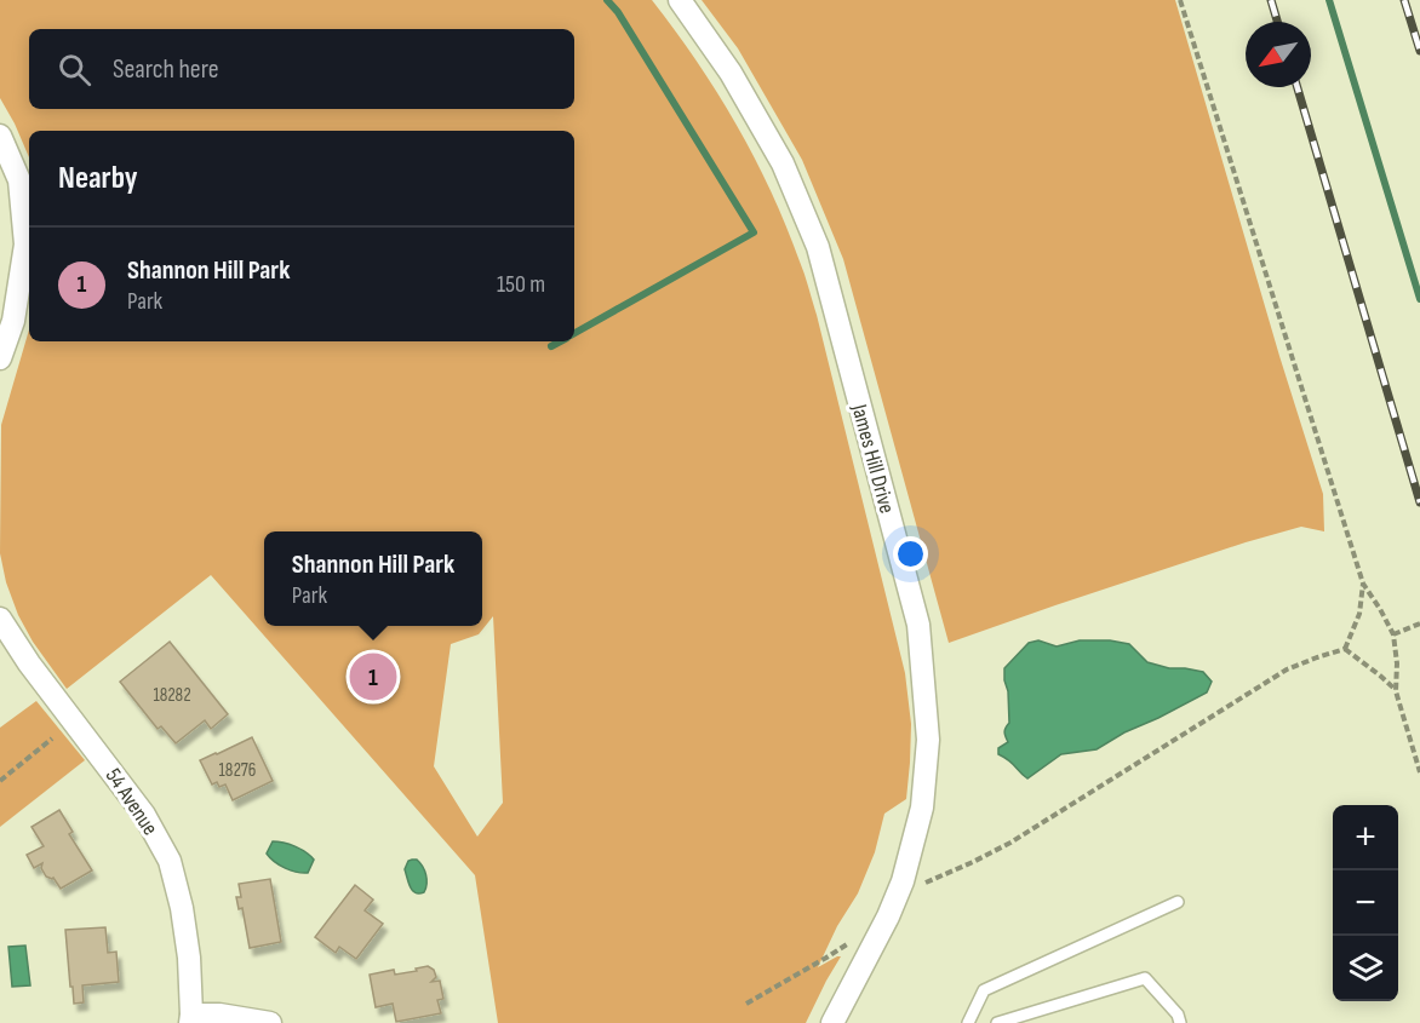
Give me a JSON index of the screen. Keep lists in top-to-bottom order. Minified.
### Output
{"streets":{"street":["James Hill Drive","54 Avenue"]},"house_numbers":["18282","18276"],"north":"bottom left","page":{"search":"Search here","heading":"Nearby","list":[{"mark":"1","name":"Shannon Hill Park","note":"Park","value":"150 m"}],"popup":["Shannon Hill Park","Park"],"pins":"1","map_buttons":["+","−"]}}
